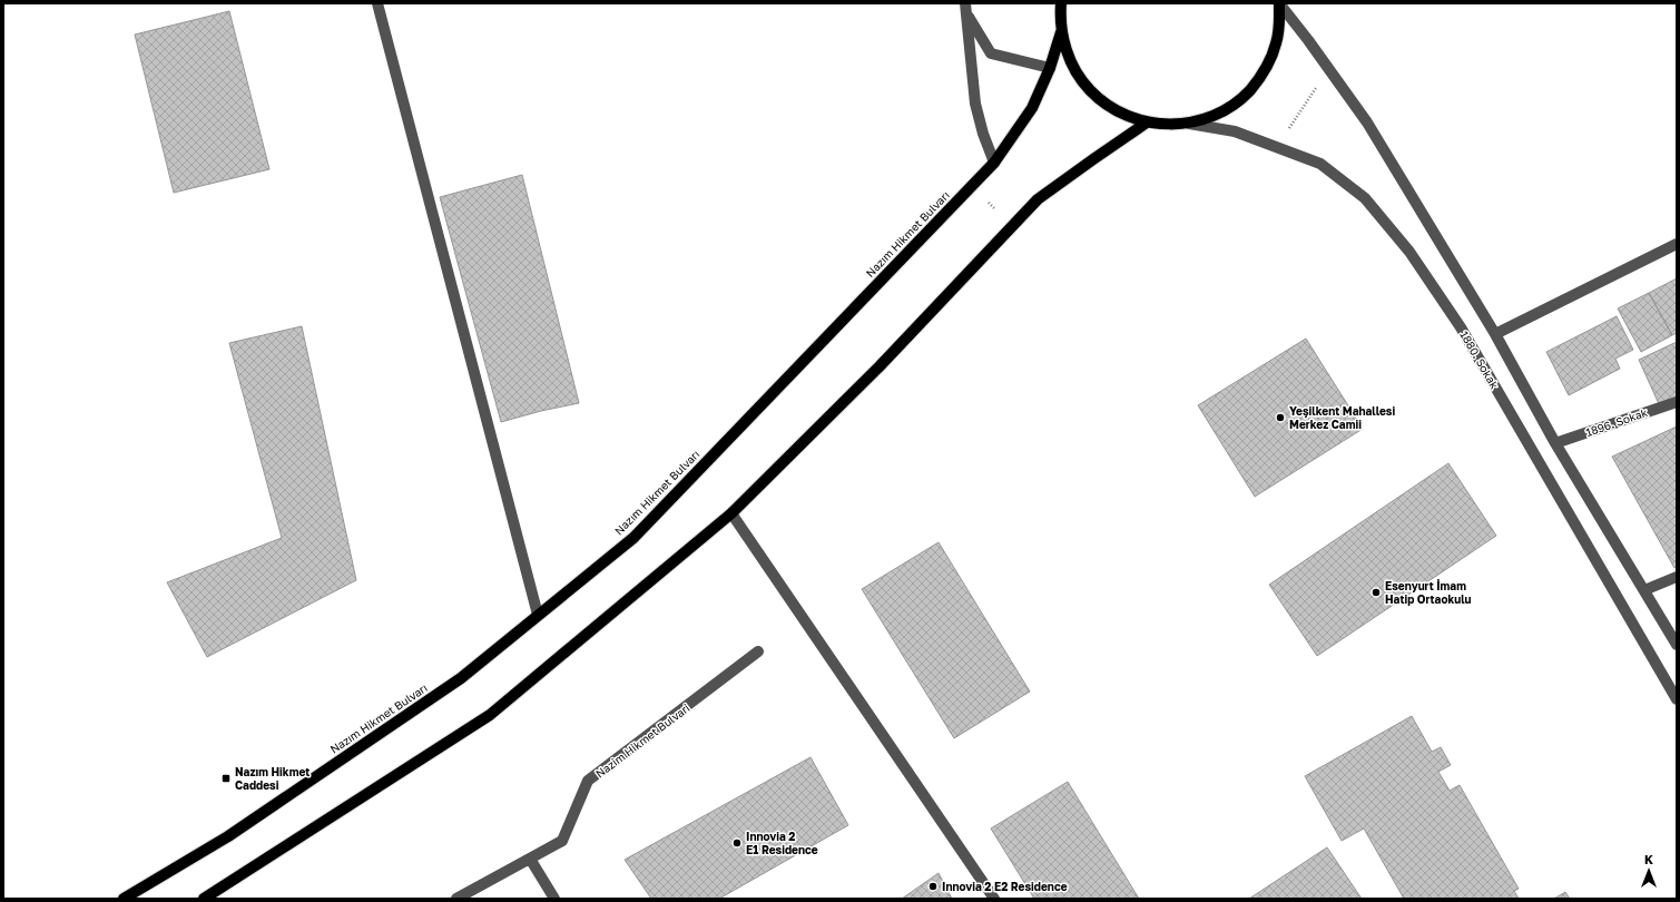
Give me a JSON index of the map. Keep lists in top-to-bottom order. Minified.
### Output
{"streets":{"main road":["Nazım Hikmet Bulvarı"],"street":["1880. Sokak","1896. Sokak","Nazim Hikmet Bulvari"]},"places":{"other":["Yeşilkent Mahallesi Merkez Camii","Esenyurt İmam Hatip Ortaokulu","Innovia 2 E1 Residence","Innovia 2 E2 Residence"],"transit":["Nazım Hikmet Caddesi"]},"north":"top"}
